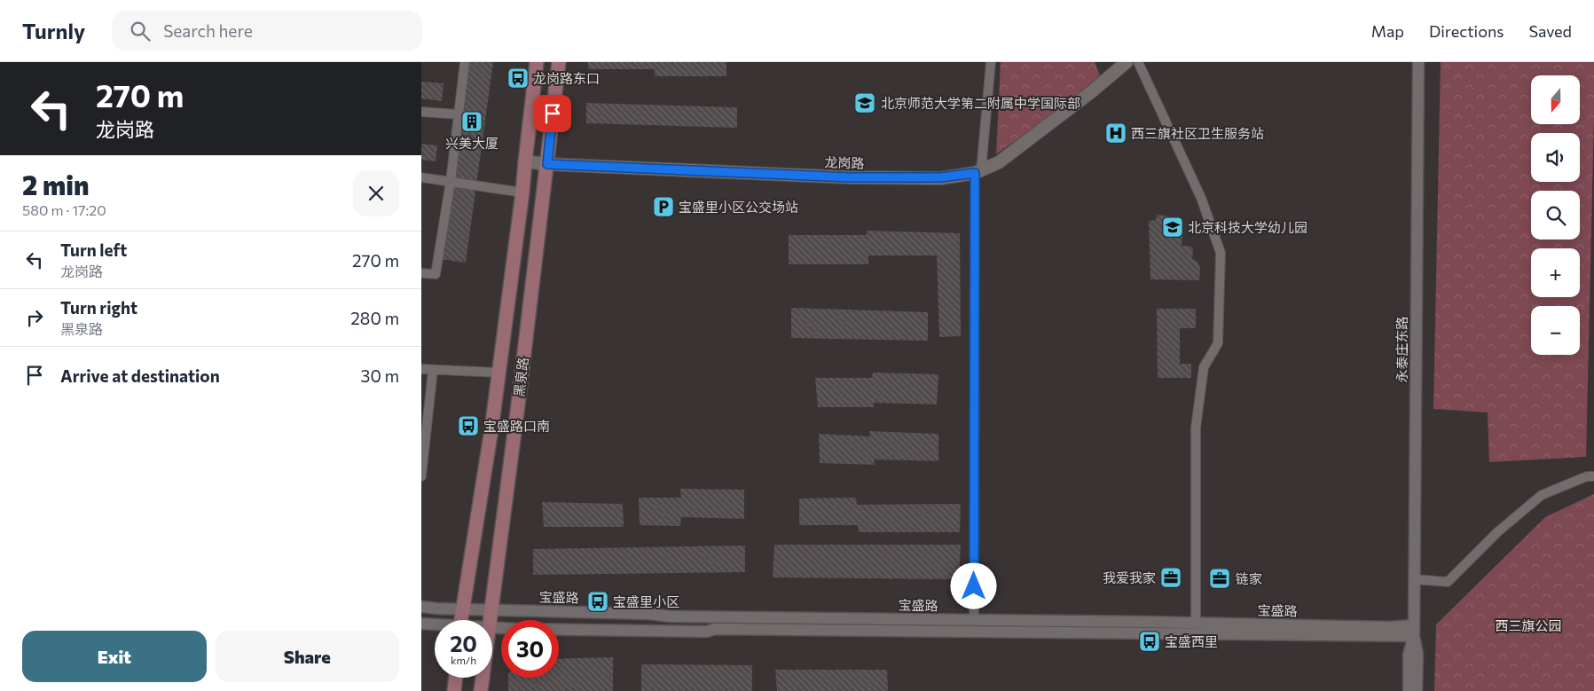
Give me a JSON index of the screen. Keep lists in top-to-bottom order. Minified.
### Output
{"streets":{"main road":["龙岗路","黑泉路"],"street":["永泰庄东路","宝盛路"]},"crossings":[["龙岗路","黑泉路"],["永泰庄东路","宝盛路"],["黑泉路","宝盛路"]],"parks":["西三旗公园"],"places":{"bus stop":["龙岗路东口","宝盛路口南","宝盛里小区","宝盛西里"],"school or university":["北京师范大学第二附属中学国际部","北京科技大学幼儿园"],"building":["兴美大厦"],"hospital":["西三旗社区卫生服务站"],"parking":["宝盛里小区公交场站"],"office":["我爱我家","链家"]},"north":"bottom","page":{"header":"Turnly","search":"Search here","nav":["Map","Directions","Saved"],"turn":["270 m","龙岗路"],"map_buttons":["+","−"],"heading":["2 min","580 m · 17:20"],"list":[{"name":"Turn left","note":"龙岗路","value":"270 m"},{"name":"Turn right","note":"黑泉路","value":"280 m"},{"name":"Arrive at destination","value":"30 m"}],"speed":"20 km/h","limit":"30","buttons":["Exit","Share"]}}
